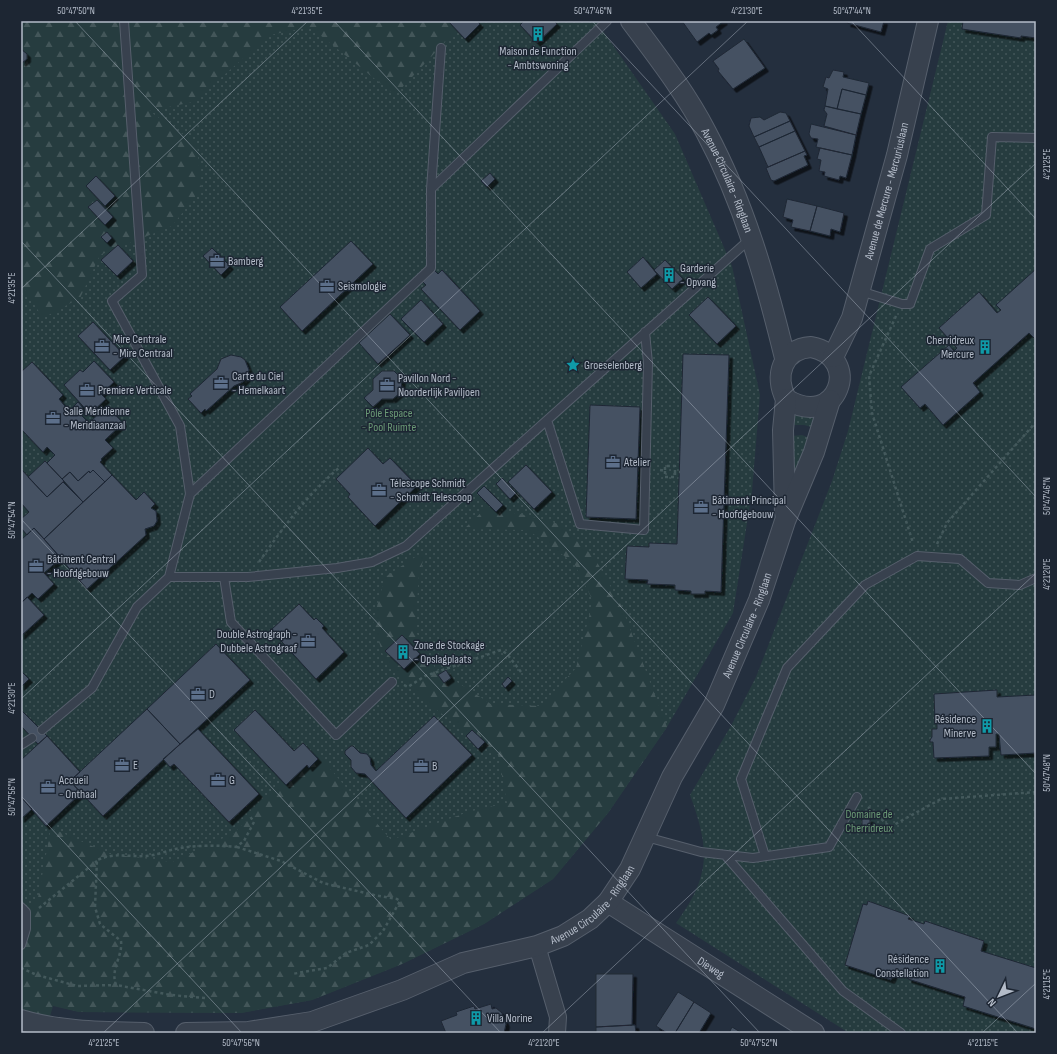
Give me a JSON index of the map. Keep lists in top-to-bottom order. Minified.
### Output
{"streets":{"street":["Avenue Circulaire - Ringlaan","Avenue de Mercure - Mercuriuslaan","Dieweg"]},"crossings":[["Avenue Circulaire - Ringlaan","Avenue de Mercure - Mercuriuslaan"],["Avenue Circulaire - Ringlaan","Dieweg"]],"parks":["Pôle Espace - Pool Ruimte","Domaine de Cherridreux"],"places":{"building":["Maison de Function - Ambtswoning","Garderie - Opvang","Cherridreux Mercure","Zone de Stockage - Opslagplaats","Résidence Minerve","Résidence Constellation","Villa Norine"],"office":["Bamberg","Seismologie","Mire Centrale - Mire Centraal","Carte du Ciel - Hemelkaart","Pavillon Nord - Noorderlijk Paviljoen","Premiere Verticale","Salle Méridienne - Meridiaanzaal","Atelier","Télescope Schmidt - Schmidt Telescoop","Bâtiment Principal - Hoofdgebouw","Bâtiment Central - Hoofdgebouw","Double Astrograph - Dubbele Astrograaf","D","E","B","G","Accueil - Onthaal"],"place":["Groeselenberg"]},"north":"bottom left","coordinates":["50°47'50\"N","4°21'35\"E","50°47'46\"N","4°21'30\"E","50°47'44\"N","4°21'25\"E","50°47'54\"N","4°21'20\"E","50°47'48\"N","50°47'56\"N","4°21'15\"E","50°47'52\"N"]}
